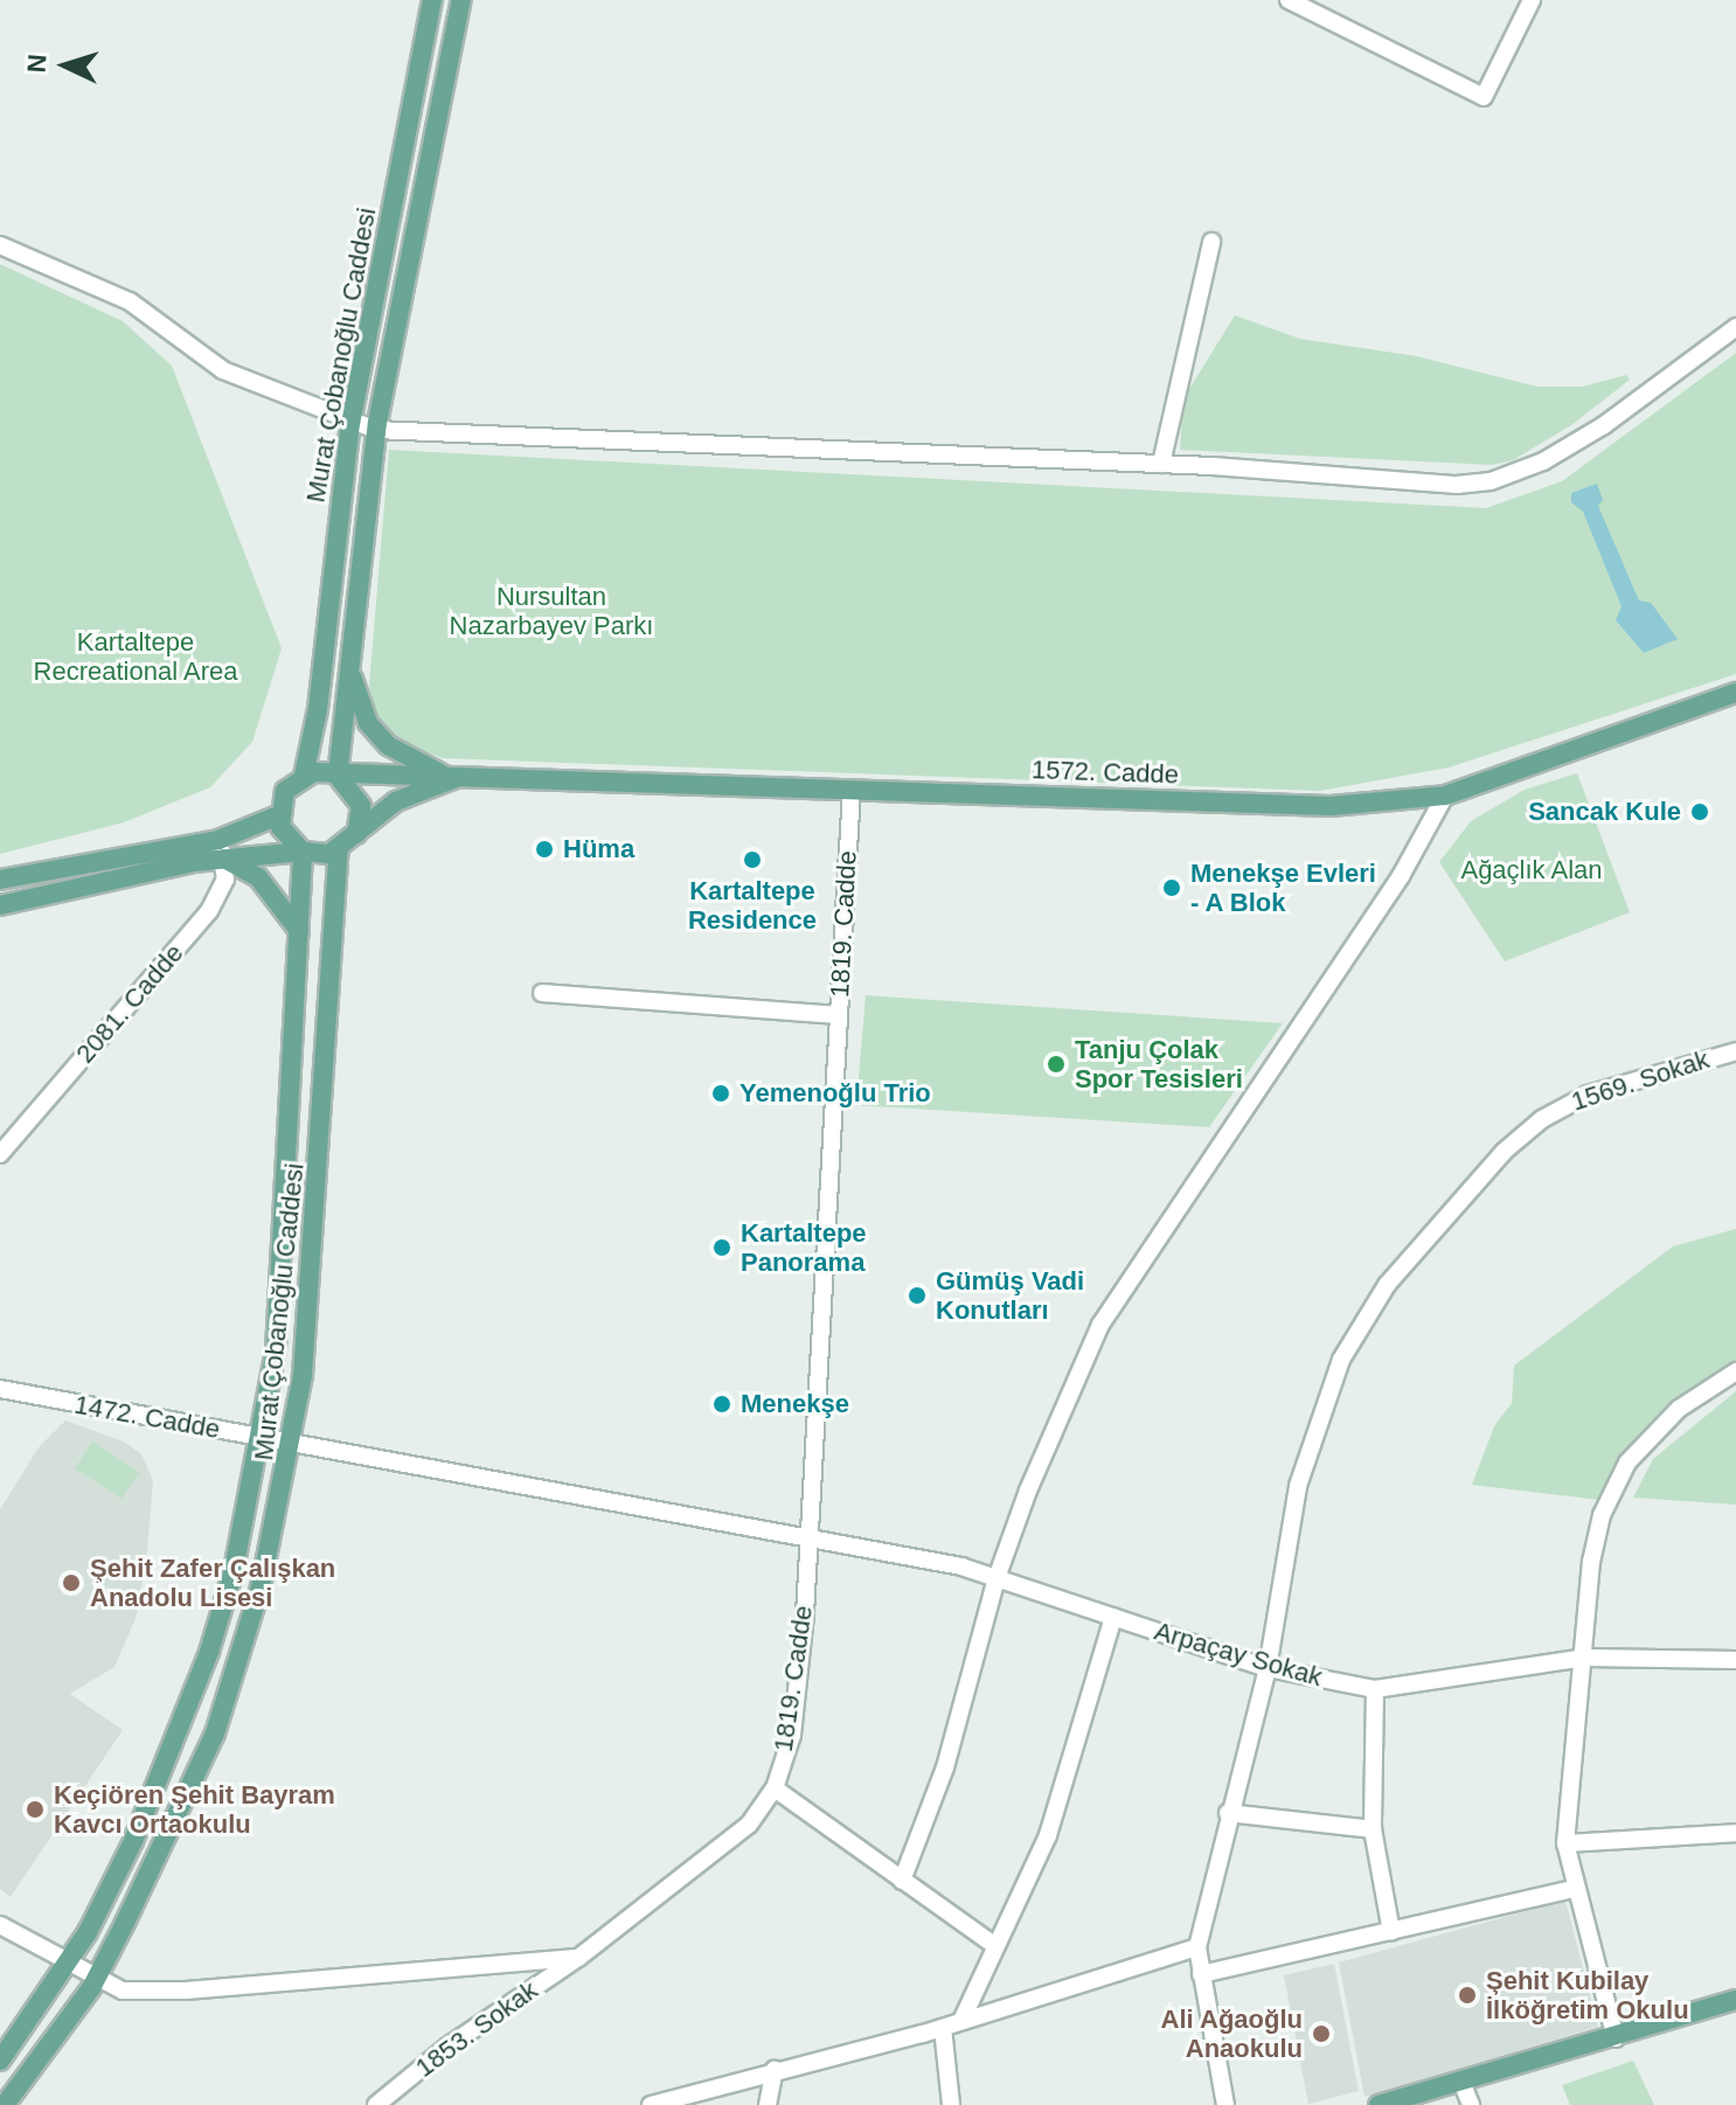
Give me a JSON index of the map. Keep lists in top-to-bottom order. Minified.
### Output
{"streets":{"main road":["Murat Çobanoğlu Caddesi","1572. Cadde"],"street":["1819. Cadde","2081. Cadde","1569. Sokak","1472. Cadde","Arpaçay Sokak","1853. Sokak"]},"crossings":[["Murat Çobanoğlu Caddesi","1572. Cadde"],["Murat Çobanoğlu Caddesi","1472. Cadde"],["1572. Cadde","1819. Cadde"],["1819. Cadde","1472. Cadde"],["1819. Cadde","Arpaçay Sokak"],["1819. Cadde","1853. Sokak"],["1569. Sokak","Arpaçay Sokak"],["1472. Cadde","Arpaçay Sokak"]],"parks":["Nursultan Nazarbayev Parkı","Kartaltepe Recreational Area","Ağaçlık Alan"],"places":["Sancak Kule","Hüma","Kartaltepe Residence","Menekşe Evleri - A Blok","Tanju Çolak Spor Tesisleri","Yemenoğlu Trio","Kartaltepe Panorama","Gümüş Vadi Konutları","Menekşe","Şehit Zafer Çalışkan Anadolu Lisesi","Keçiören Şehit Bayram Kavcı Ortaokulu","Şehit Kubilay İlköğretim Okulu","Ali Ağaoğlu Anaokulu"],"north":"left"}
